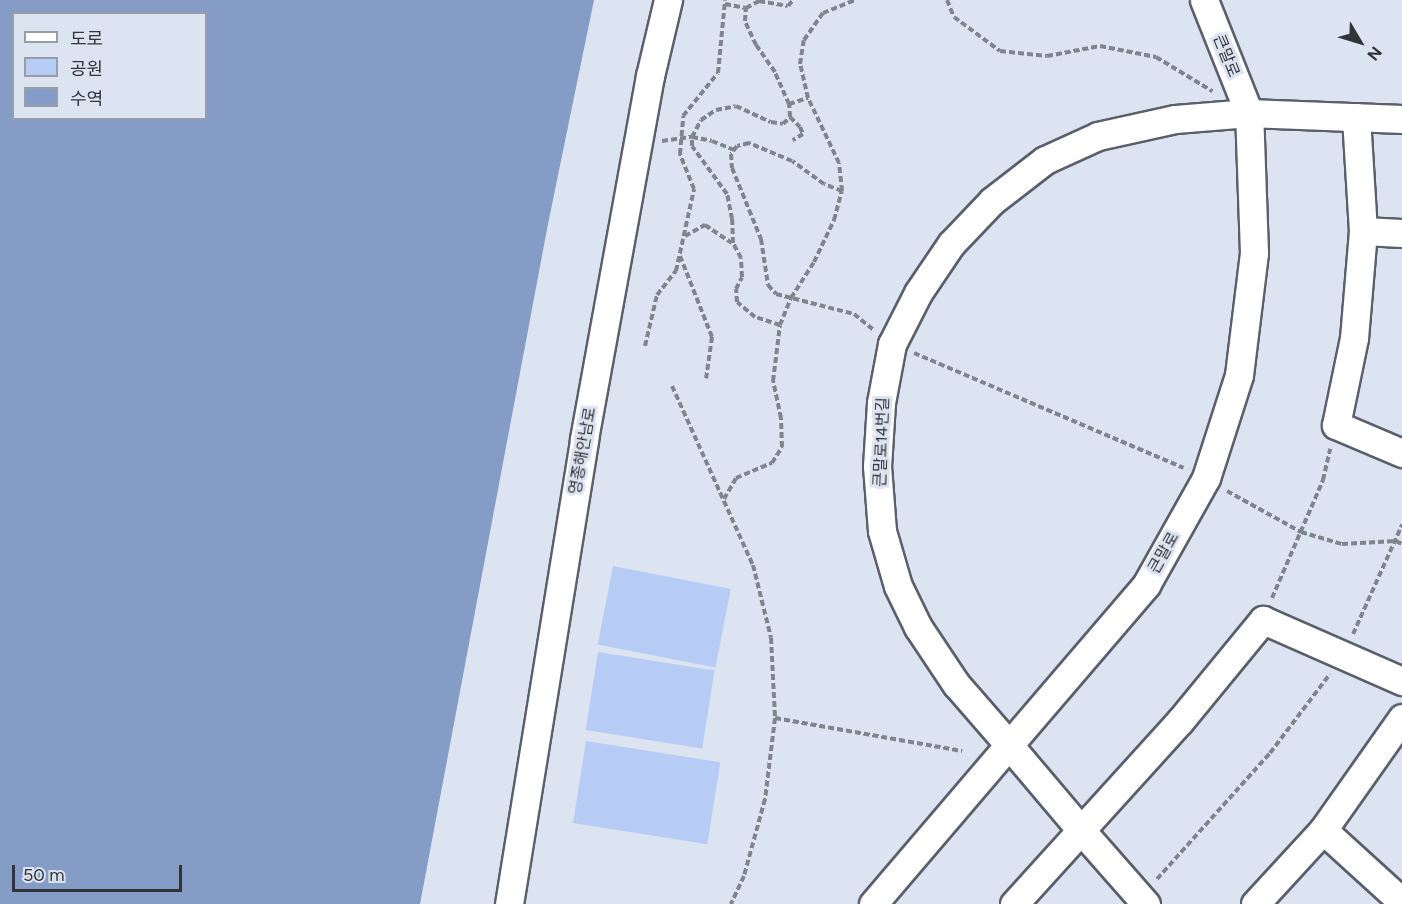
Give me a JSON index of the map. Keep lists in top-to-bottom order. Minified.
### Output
{"streets":{"street":["큰말로","큰말로14번길","영종해안남로"]},"crossings":[["큰말로","큰말로14번길"]],"legend":["도로","공원","수역"],"scale_bar":"50 m","north":"bottom right"}
